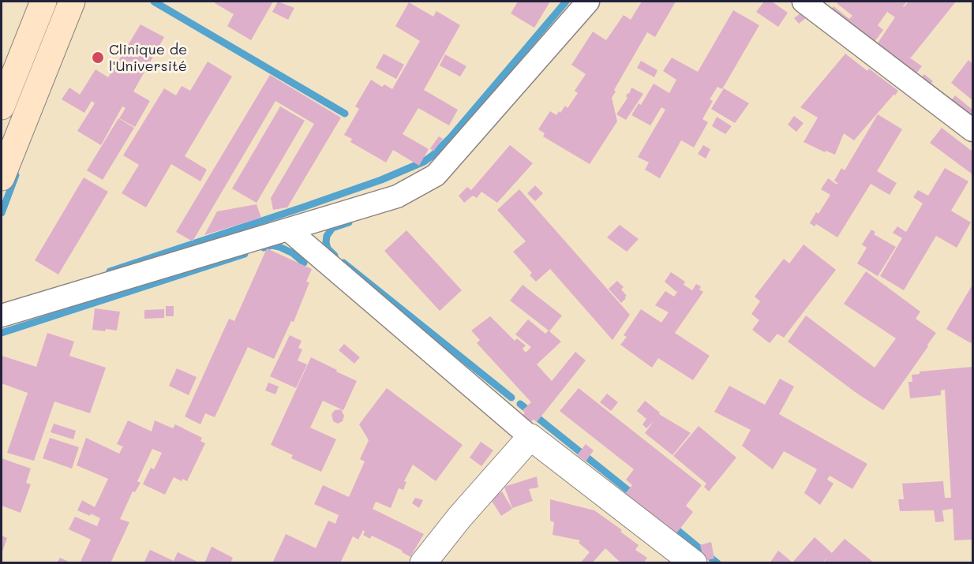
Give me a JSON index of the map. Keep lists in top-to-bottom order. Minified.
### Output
{"places":["Clinique de l'Université"]}
